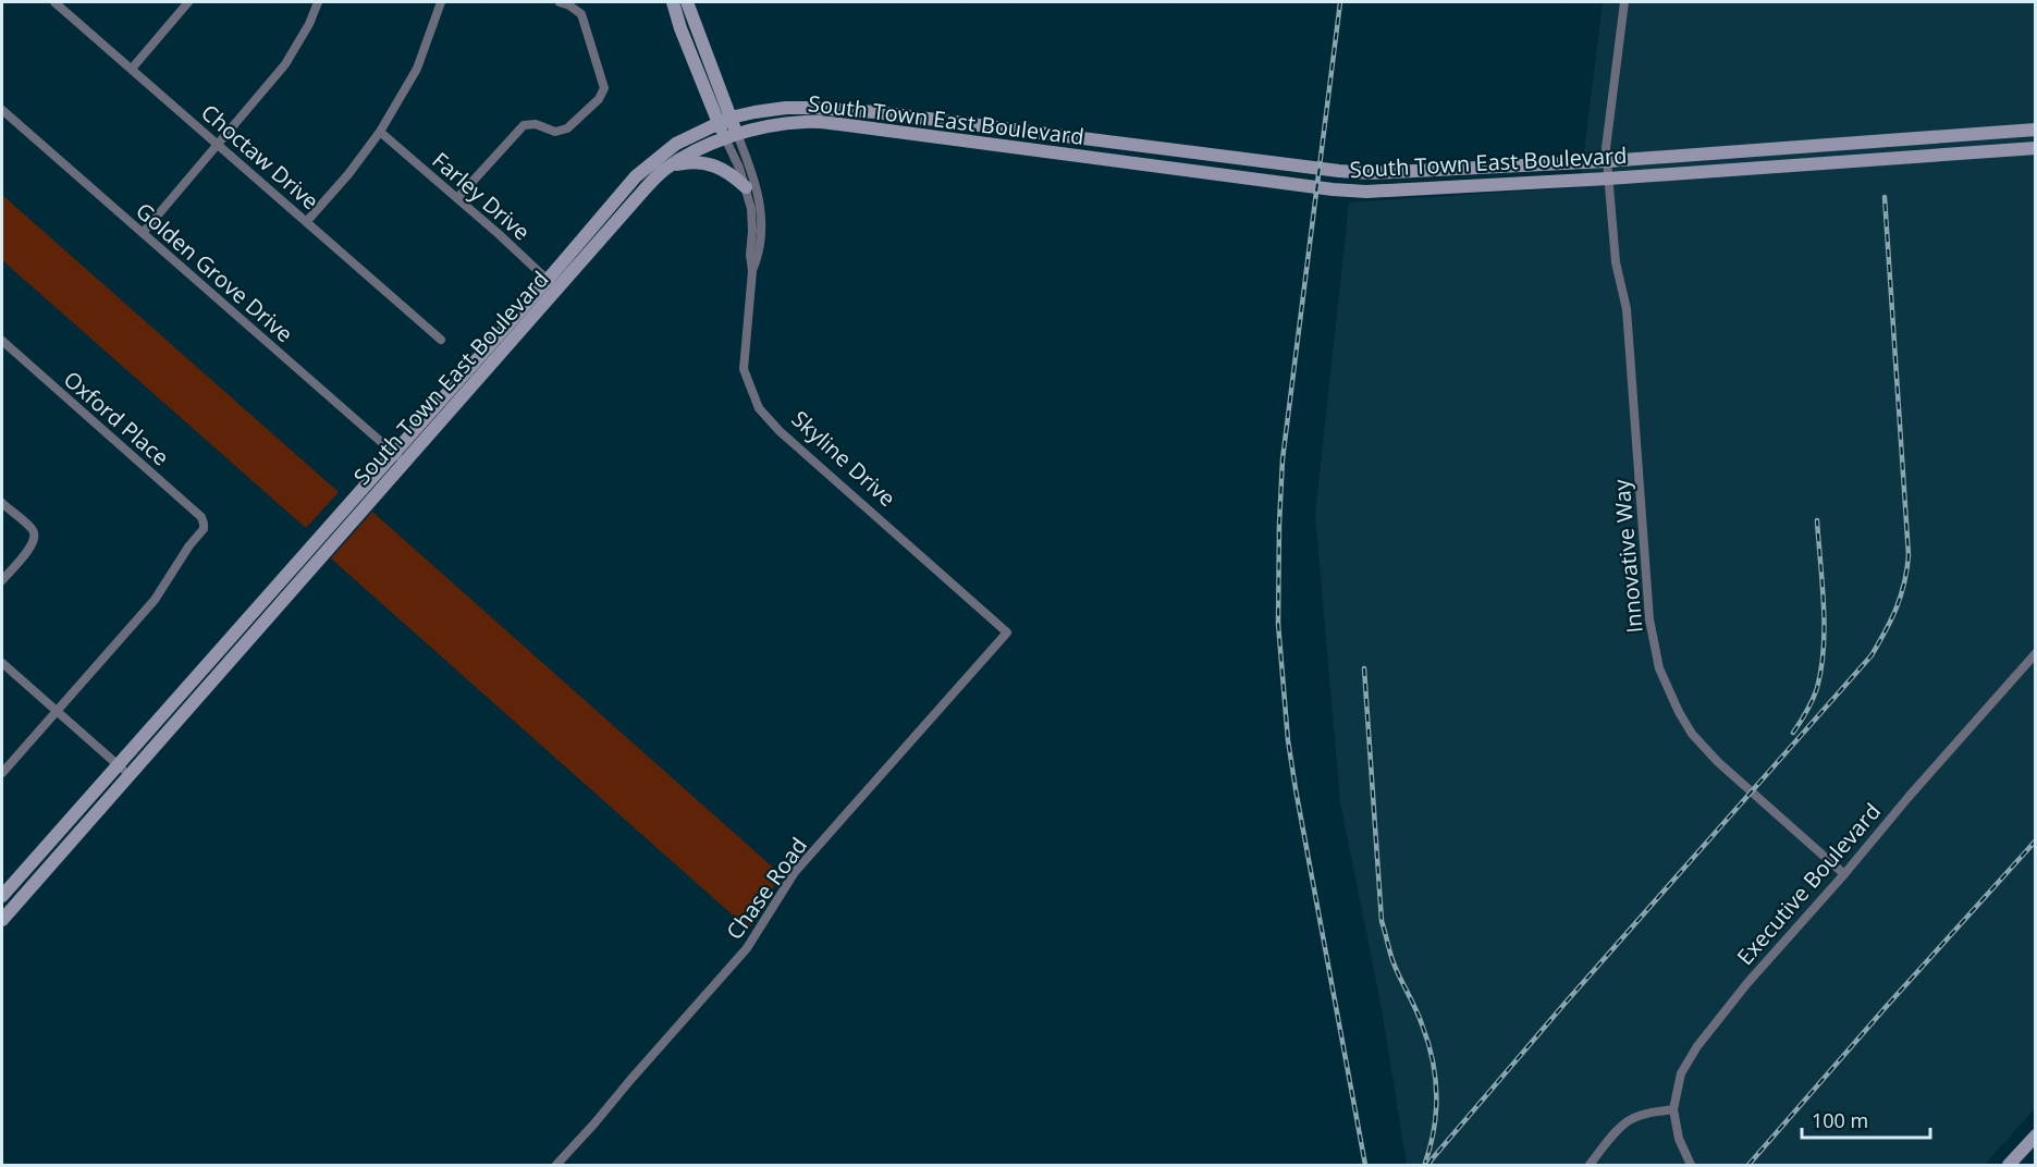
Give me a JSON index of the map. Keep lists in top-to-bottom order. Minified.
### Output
{"streets":{"main road":["South Town East Boulevard","Skyline Drive"],"street":["Choctaw Drive","Farley Drive","Golden Grove Drive","Oxford Place","Innovative Way","Executive Boulevard","Chase Road"]},"crossings":[["South Town East Boulevard","Farley Drive"],["South Town East Boulevard","Golden Grove Drive"],["South Town East Boulevard","Skyline Drive"],["South Town East Boulevard","Innovative Way"],["Skyline Drive","Chase Road"],["Innovative Way","Executive Boulevard"]],"scale_bar":"100 m"}
